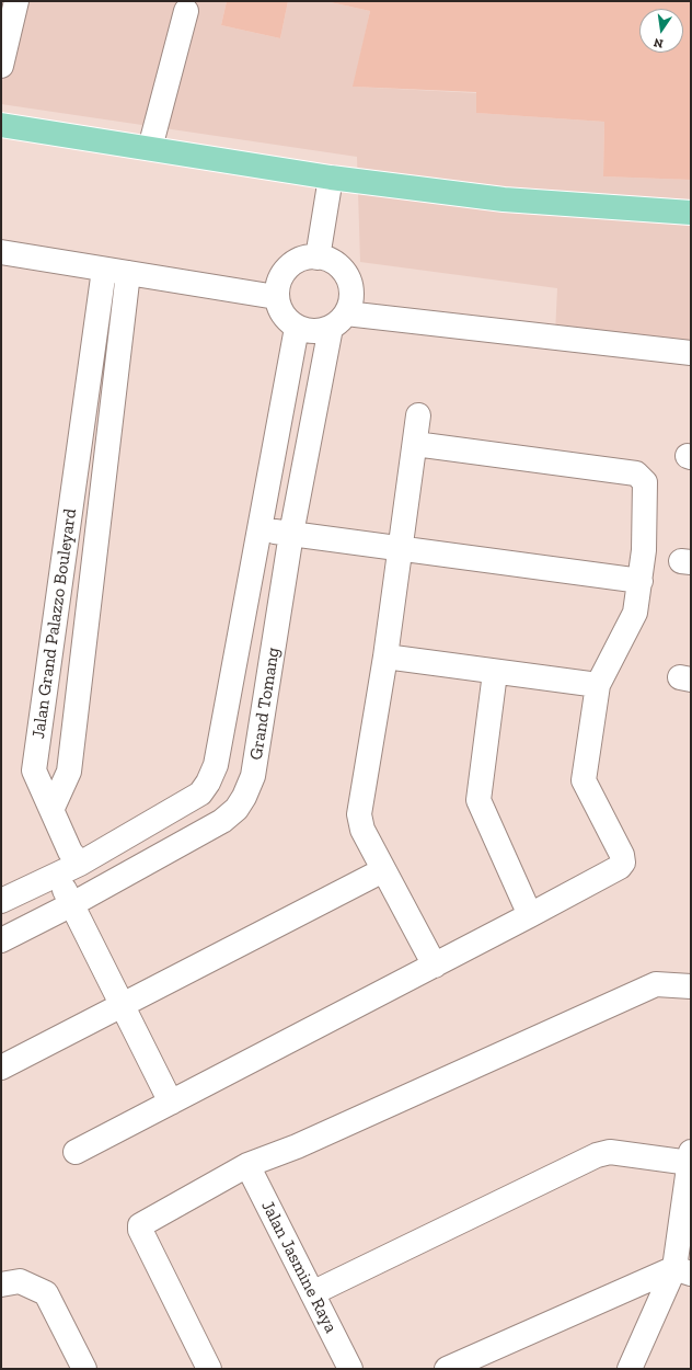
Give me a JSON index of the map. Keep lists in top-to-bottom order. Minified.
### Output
{"streets":{"street":["Jalan Grand Palazzo Bouleyard","Grand Tomang","Jalan Jasmine Raya"]},"north":"bottom"}
